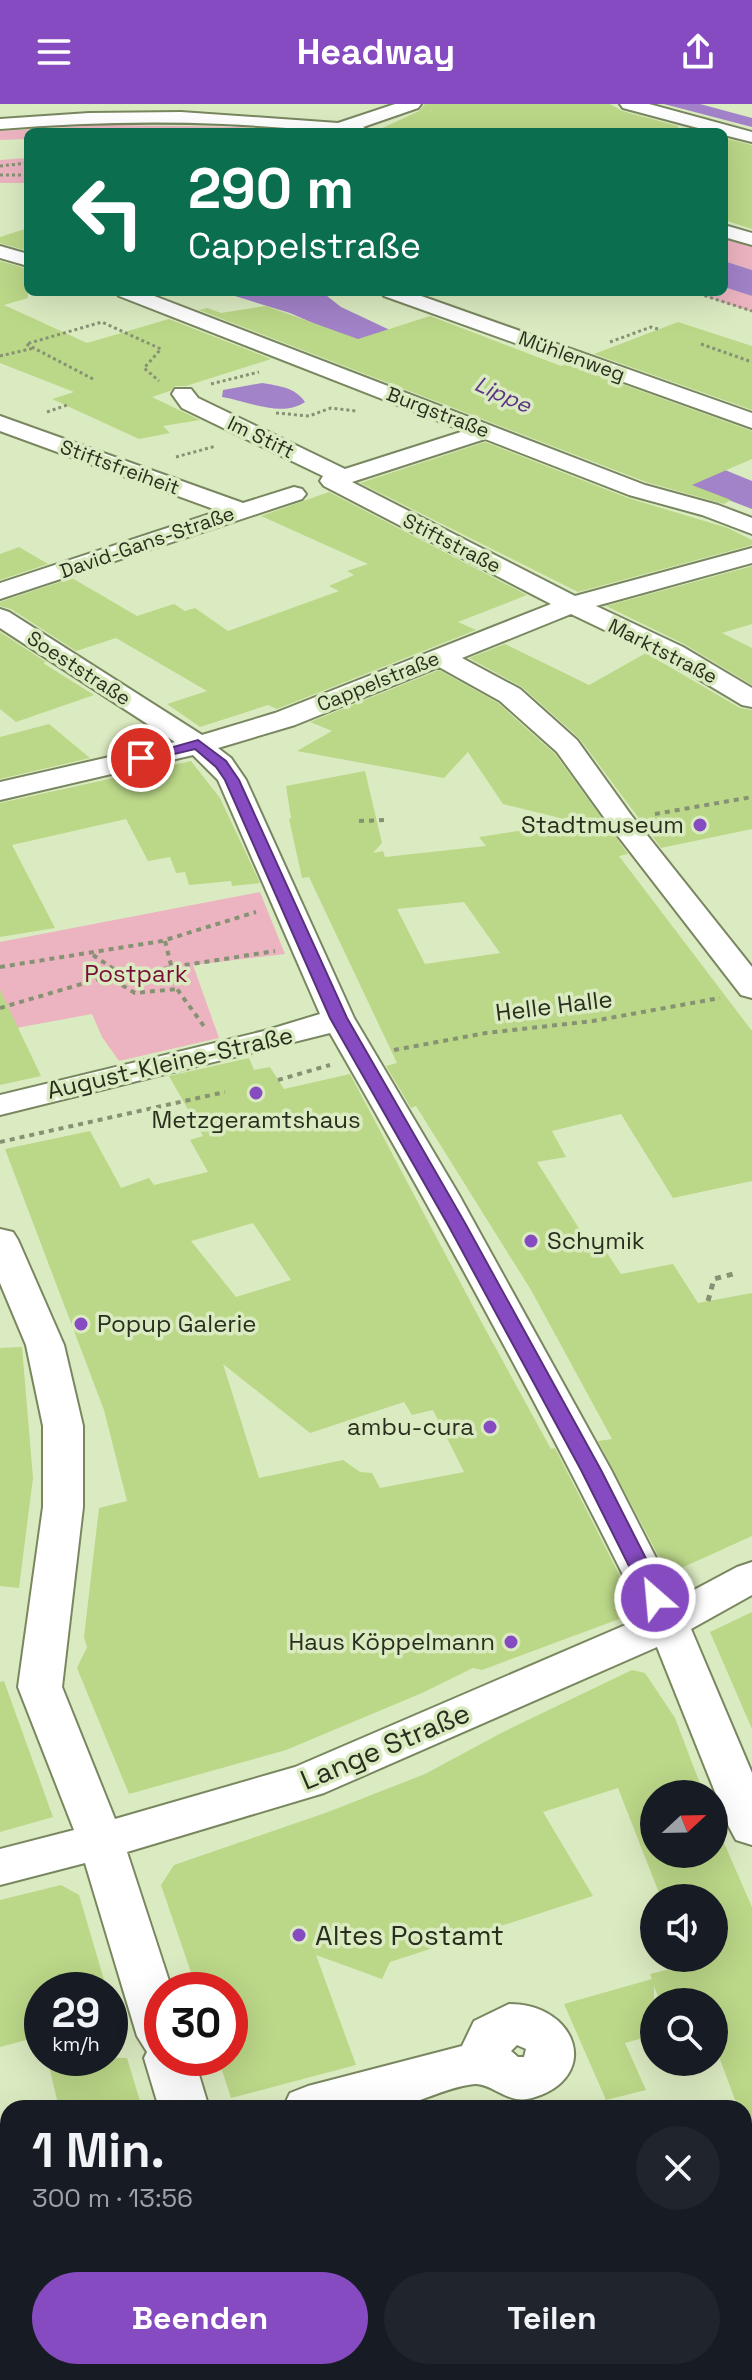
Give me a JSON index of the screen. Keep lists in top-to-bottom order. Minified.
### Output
{"streets":{"street":["Mühlenweg","Burgstraße","Im Stift","Stiftsfreiheit","David-Gans-Straße","Stiftstraße","Marktstraße","Soeststraße","Cappelstraße","August-Kleine-Straße","Lange Straße"],"path":["Helle Halle"]},"crossings":[["Im Stift","Stiftstraße"],["Stiftsfreiheit","David-Gans-Straße"],["Stiftstraße","Marktstraße"],["Stiftstraße","Cappelstraße"],["Marktstraße","Cappelstraße"],["Soeststraße","Cappelstraße"],["Soeststraße","Helle Halle"],["Soeststraße","August-Kleine-Straße"],["Soeststraße","Lange Straße"]],"water":["Lippe"],"parks":["Postpark"],"places":["Stadtmuseum","Metzgeramtshaus","Schymik","Popup Galerie","ambu-cura","Haus Köppelmann","Altes Postamt"],"north":"right","page":{"header":"Headway","turn":["290 m","Cappelstraße"],"speed":"29 km/h","limit":"30","heading":["1 Min.","300 m · 13:56"],"buttons":["Beenden","Teilen"]}}
